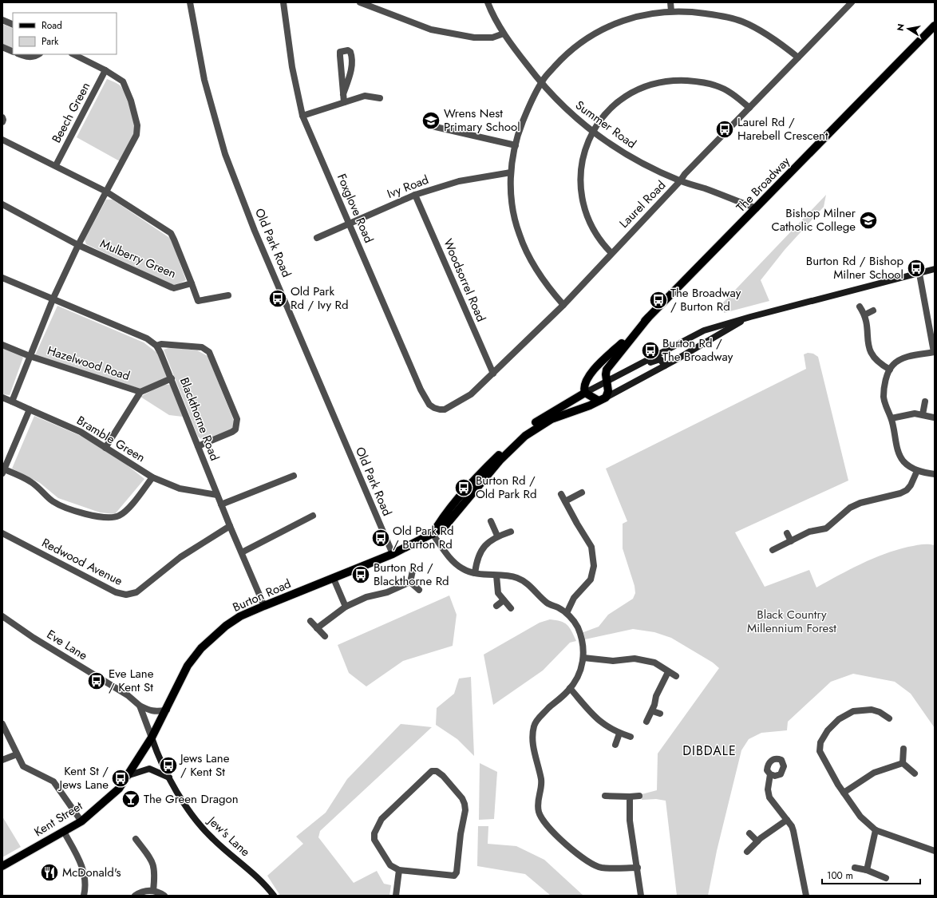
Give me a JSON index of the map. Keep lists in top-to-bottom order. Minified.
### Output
{"streets":{"main road":["The Broadway","Burton Road","Kent Street","Jew's Lane"],"street":["Beech Green","Summer Road","Ivy Road","Laurel Road","Foxglove Road","Old Park Road","Mulberry Green","Woodsorrel Road","Hazelwood Road","Blackthorne Road","Bramble Green","Redwood Avenue","Eve Lane"]},"crossings":[["Summer Road","The Broadway"],["Summer Road","Laurel Road"],["The Broadway","Burton Road"],["Ivy Road","Foxglove Road"],["Ivy Road","Woodsorrel Road"],["Laurel Road","Foxglove Road"],["Laurel Road","Woodsorrel Road"],["Old Park Road","Burton Road"],["Blackthorne Road","Bramble Green"],["Blackthorne Road","Redwood Avenue"],["Blackthorne Road","Burton Road"],["Burton Road","Eve Lane"],["Burton Road","Kent Street"],["Burton Road","Jew's Lane"],["Eve Lane","Kent Street"],["Eve Lane","Jew's Lane"],["Kent Street","Jew's Lane"]],"districts":["DIBDALE"],"parks":["Black Country Millennium Forest"],"places":{"school or university":["Wrens Nest Primary School","Bishop Milner Catholic College"],"bus stop":["Laurel Rd / Harebell Crescent","Burton Rd / Bishop Milner School","Old Park Rd / Ivy Rd","The Broadway / Burton Rd","Burton Rd / The Broadway","Burton Rd / Old Park Rd","Old Park Rd / Burton Rd","Burton Rd / Blackthorne Rd","Eve Lane / Kent St","Jews Lane / Kent St","Kent St / Jews Lane"],"bar":["The Green Dragon"],"restaurant":["McDonald's"]},"legend":["Road","Park"],"scale_bar":"100 m","north":"left"}
